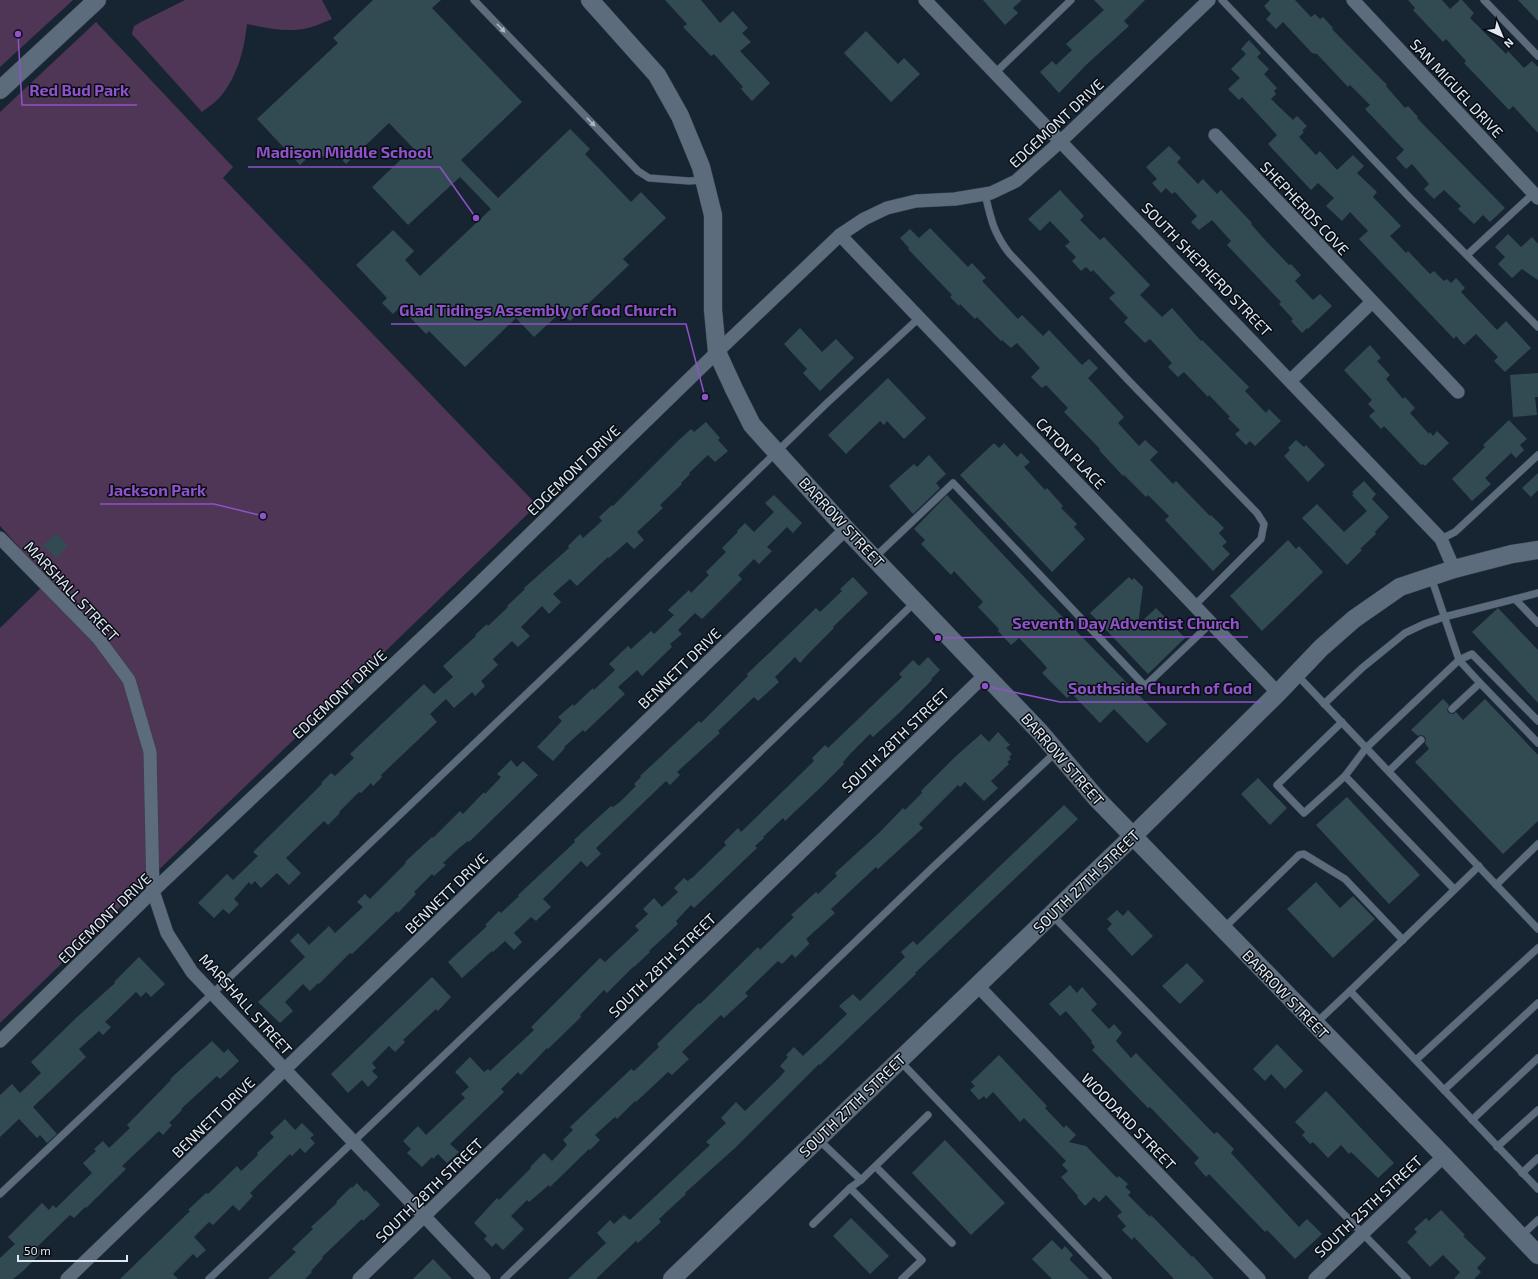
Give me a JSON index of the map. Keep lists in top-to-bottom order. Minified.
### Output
{"streets":{"main road":["BARROW STREET","SOUTH 27TH STREET"],"street":["SAN MIGUEL DRIVE","EDGEMONT DRIVE","SHEPHERDS COVE","SOUTH SHEPHERD STREET","CATON PLACE","MARSHALL STREET","BENNETT DRIVE","SOUTH 28TH STREET","WOODARD STREET","SOUTH 25TH STREET"]},"crossings":[["EDGEMONT DRIVE","SOUTH SHEPHERD STREET"],["EDGEMONT DRIVE","CATON PLACE"],["EDGEMONT DRIVE","BARROW STREET"],["EDGEMONT DRIVE","MARSHALL STREET"],["SOUTH SHEPHERD STREET","SOUTH 27TH STREET"],["CATON PLACE","SOUTH 27TH STREET"],["BARROW STREET","BENNETT DRIVE"],["BARROW STREET","SOUTH 28TH STREET"],["BARROW STREET","SOUTH 27TH STREET"],["BARROW STREET","SOUTH 25TH STREET"],["MARSHALL STREET","BENNETT DRIVE"],["MARSHALL STREET","SOUTH 28TH STREET"],["SOUTH 27TH STREET","WOODARD STREET"]],"places":["Red Bud Park","Madison Middle School","Glad Tidings Assembly of God Church","Jackson Park","Seventh Day Adventist Church","Southside Church of God"],"scale_bar":"50 m","north":"bottom right"}
